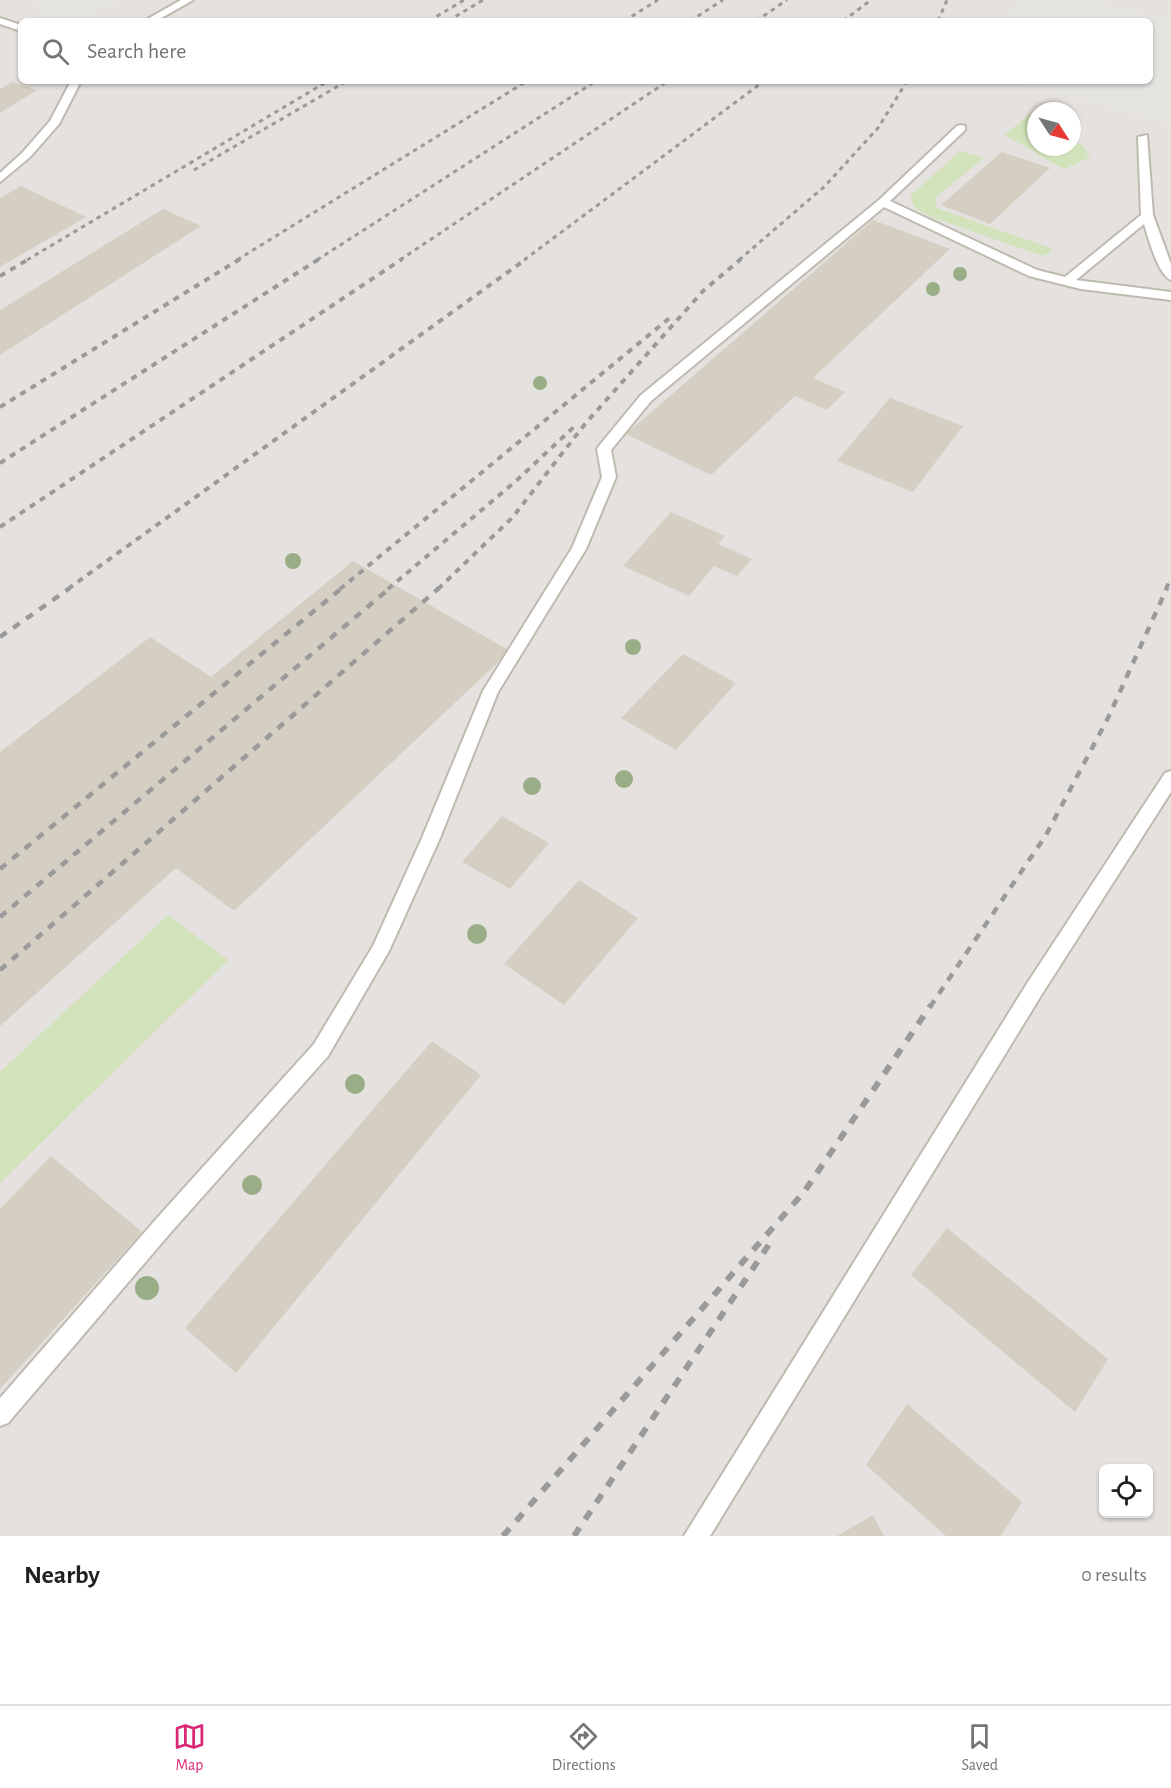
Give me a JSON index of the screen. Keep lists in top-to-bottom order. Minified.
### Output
{"north":"bottom right","page":{"search":"Search here","heading":["Nearby","0 results"],"nav":["Map","Directions","Saved"]}}
